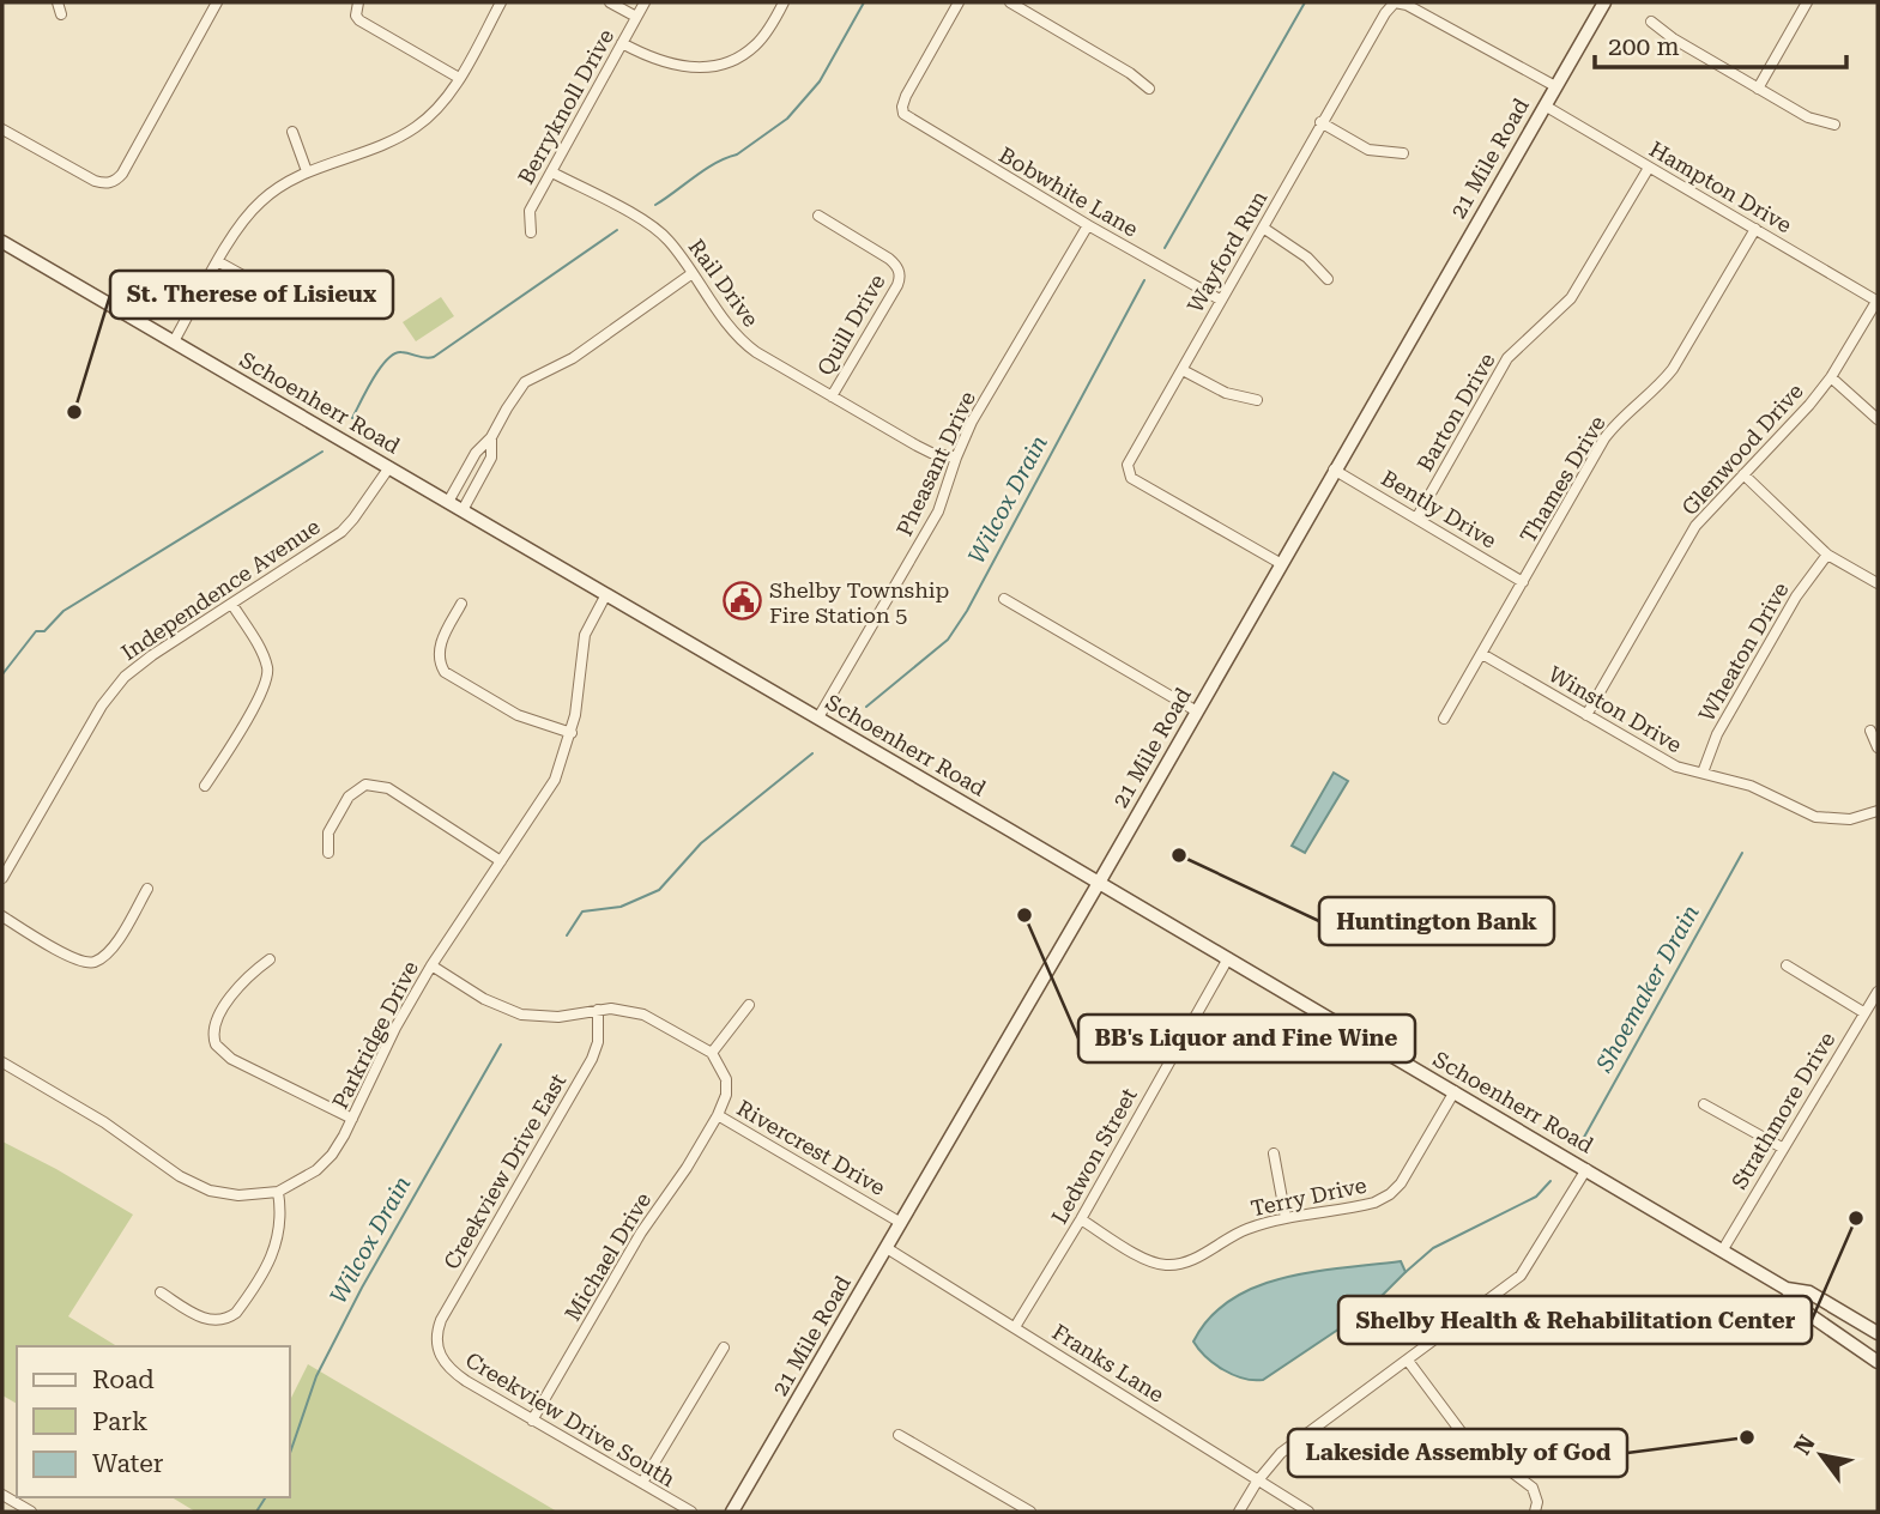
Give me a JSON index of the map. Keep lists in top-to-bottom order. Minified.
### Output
{"streets":{"street":["Berryknoll Drive","21 Mile Road","Hampton Drive","Bobwhite Lane","Wayford Run","Rail Drive","Quill Drive","Schoenherr Road","Barton Drive","Glenwood Drive","Pheasant Drive","Thames Drive","Bently Drive","Independence Avenue","Wheaton Drive","Winston Drive","Parkridge Drive","Strathmore Drive","Rivercrest Drive","Ledwon Street","Creekview Drive East","Terry Drive","Michael Drive","Franks Lane","Creekview Drive South"]},"crossings":[["Berryknoll Drive","Rail Drive"],["21 Mile Road","Hampton Drive"],["21 Mile Road","Wayford Run"],["21 Mile Road","Schoenherr Road"],["21 Mile Road","Bently Drive"],["21 Mile Road","Rivercrest Drive"],["21 Mile Road","Franks Lane"],["Hampton Drive","Barton Drive"],["Hampton Drive","Glenwood Drive"],["Hampton Drive","Thames Drive"],["Bobwhite Lane","Wayford Run"],["Bobwhite Lane","Pheasant Drive"],["Rail Drive","Quill Drive"],["Rail Drive","Pheasant Drive"],["Schoenherr Road","Pheasant Drive"],["Schoenherr Road","Independence Avenue"],["Schoenherr Road","Parkridge Drive"],["Schoenherr Road","Strathmore Drive"],["Schoenherr Road","Ledwon Street"],["Schoenherr Road","Terry Drive"],["Barton Drive","Bently Drive"],["Glenwood Drive","Winston Drive"],["Thames Drive","Bently Drive"],["Thames Drive","Winston Drive"],["Wheaton Drive","Winston Drive"],["Rivercrest Drive","Michael Drive"],["Ledwon Street","Terry Drive"],["Ledwon Street","Franks Lane"],["Creekview Drive East","Creekview Drive South"],["Michael Drive","Creekview Drive South"]],"water":["Wilcox Drain","Shoemaker Drain"],"places":{"other":["St. Therese of Lisieux","Huntington Bank","BB's Liquor and Fine Wine","Shelby Health & Rehabilitation Center","Lakeside Assembly of God"],"public building":["Shelby Township Fire Station 5"]},"legend":["Road","Park","Water"],"scale_bar":"200 m","north":"top left"}
